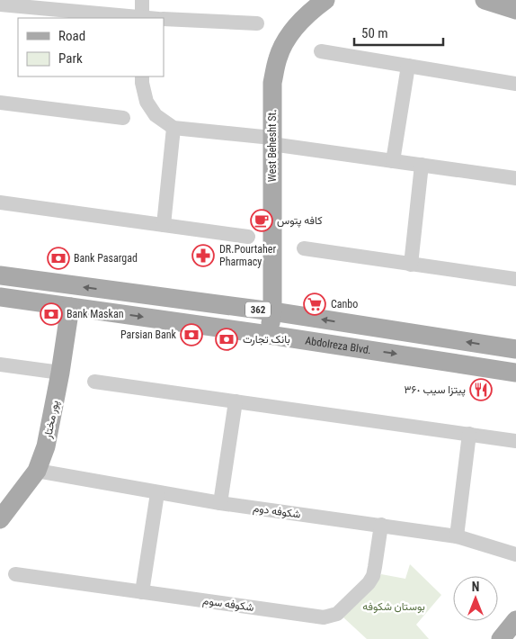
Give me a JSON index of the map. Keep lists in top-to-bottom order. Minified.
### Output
{"streets":{"main road":["West Behesht St.","362","Abdolreza Blvd.","پور مختار"],"street":["شکوفه دوم","شکوفه سوم"]},"crossings":[["West Behesht St.","Abdolreza Blvd."],["Abdolreza Blvd.","پور مختار"],["پور مختار","شکوفه دوم"],["شکوفه دوم","شکوفه سوم"]],"parks":["بوستان شکوفه"],"places":{"cafe":["کافه پتوس"],"pharmacy":["DR.Pourtaher Pharmacy"],"bank":["Bank Pasargad","Bank Maskan","Parsian Bank","بانک تجارت"],"supermarket":["Canbo"],"restaurant":["پیتزا سیب ٣۶٠"]},"legend":["Road","Park"],"scale_bar":"50 m","north":"top"}
